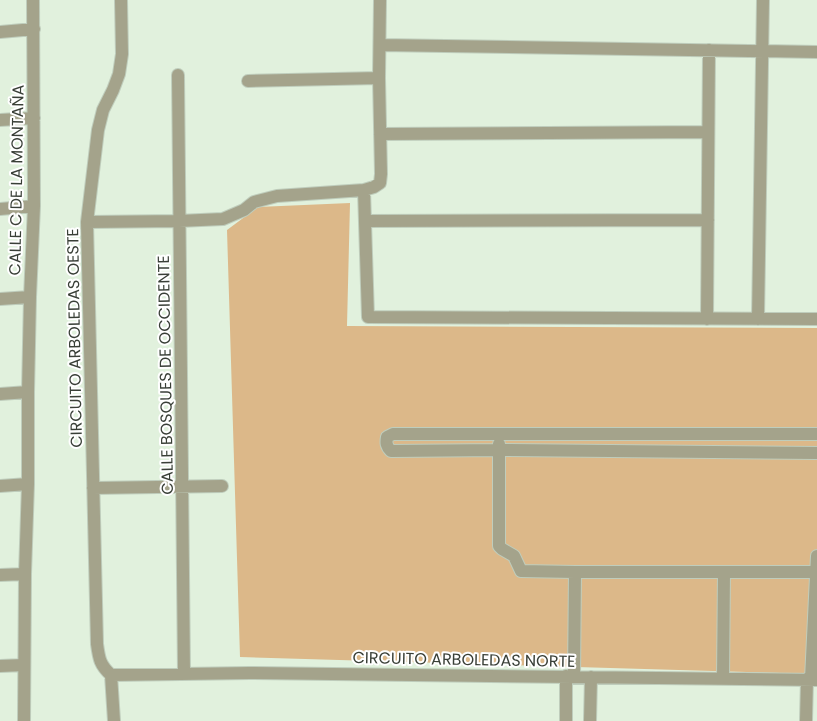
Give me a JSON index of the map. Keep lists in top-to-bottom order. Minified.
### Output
{"streets":{"street":["CALLE C DE LA MONTAÑA","CIRCUITO ARBOLEDAS OESTE","CALLE BOSQUES DE OCCIDENTE","CIRCUITO ARBOLEDAS NORTE"]},"crossings":[["CIRCUITO ARBOLEDAS OESTE","CIRCUITO ARBOLEDAS NORTE"],["CALLE BOSQUES DE OCCIDENTE","CIRCUITO ARBOLEDAS NORTE"]]}
